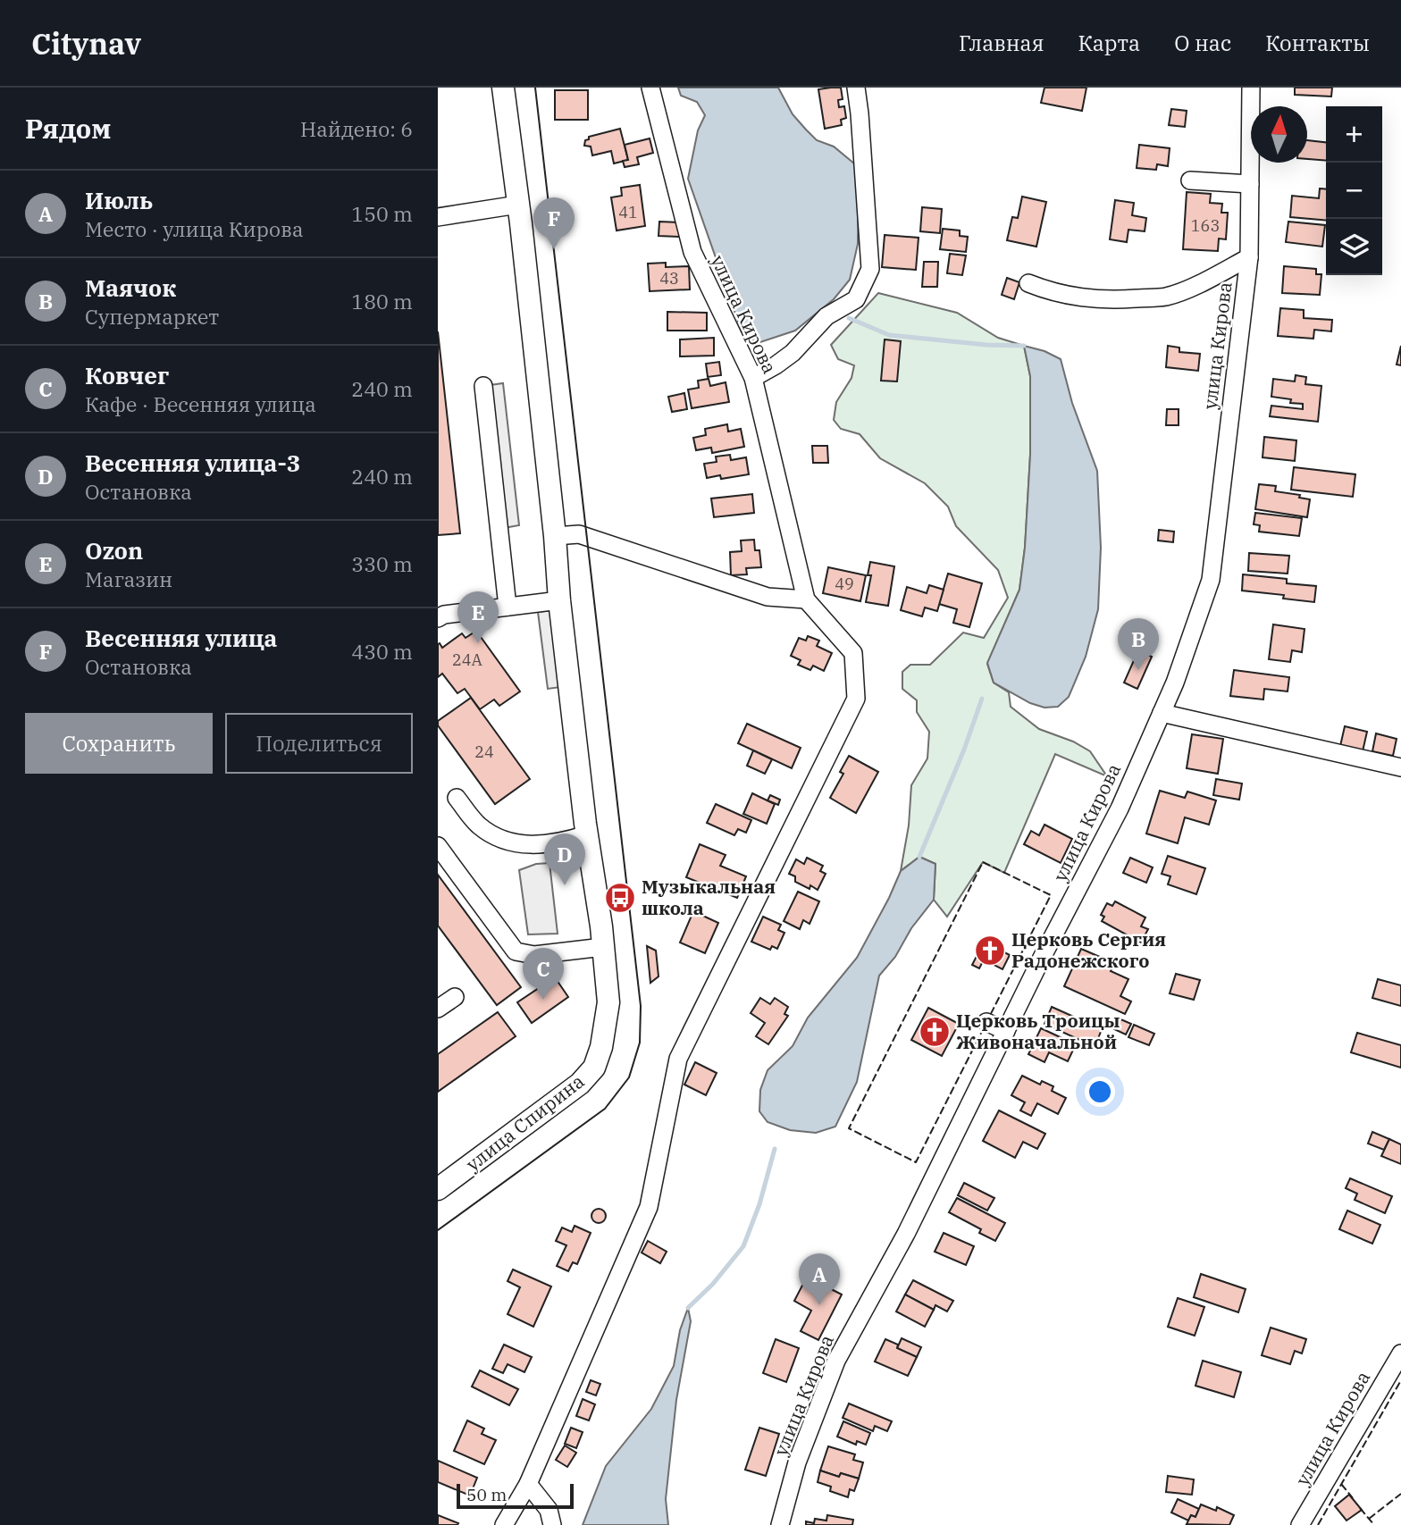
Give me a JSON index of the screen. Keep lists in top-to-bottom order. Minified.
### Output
{"streets":{"main road":["улица Спирина"],"street":["улица Кирова"]},"places":{"bus stop":["Музыкальная школа"],"church":["Церковь Сергия Радонежского","Церковь Троицы Живоначальной"]},"house_numbers":["41","163","43","49","24А","24"],"scale_bar":"50 m","north":"top","page":{"header":"Citynav","nav":["Главная","Карта","О нас","Контакты"],"heading":["Рядом","Найдено: 6"],"map_buttons":["+","−"],"list":[{"mark":"A","name":"Июль","note":"Место · улица Кирова","value":"150 m"},{"mark":"B","name":"Маячок","note":"Супермаркет","value":"180 m"},{"mark":"C","name":"Ковчег","note":"Кафе · Весенняя улица","value":"240 m"},{"mark":"D","name":"Весенняя улица-3","note":"Остановка","value":"240 m"},{"mark":"E","name":"Ozon","note":"Магазин","value":"330 m"},{"mark":"F","name":"Весенняя улица","note":"Остановка","value":"430 m"}],"pins":["F","E","B","D","C","A"],"buttons":["Сохранить","Поделиться"],"scale":"50 m"}}
